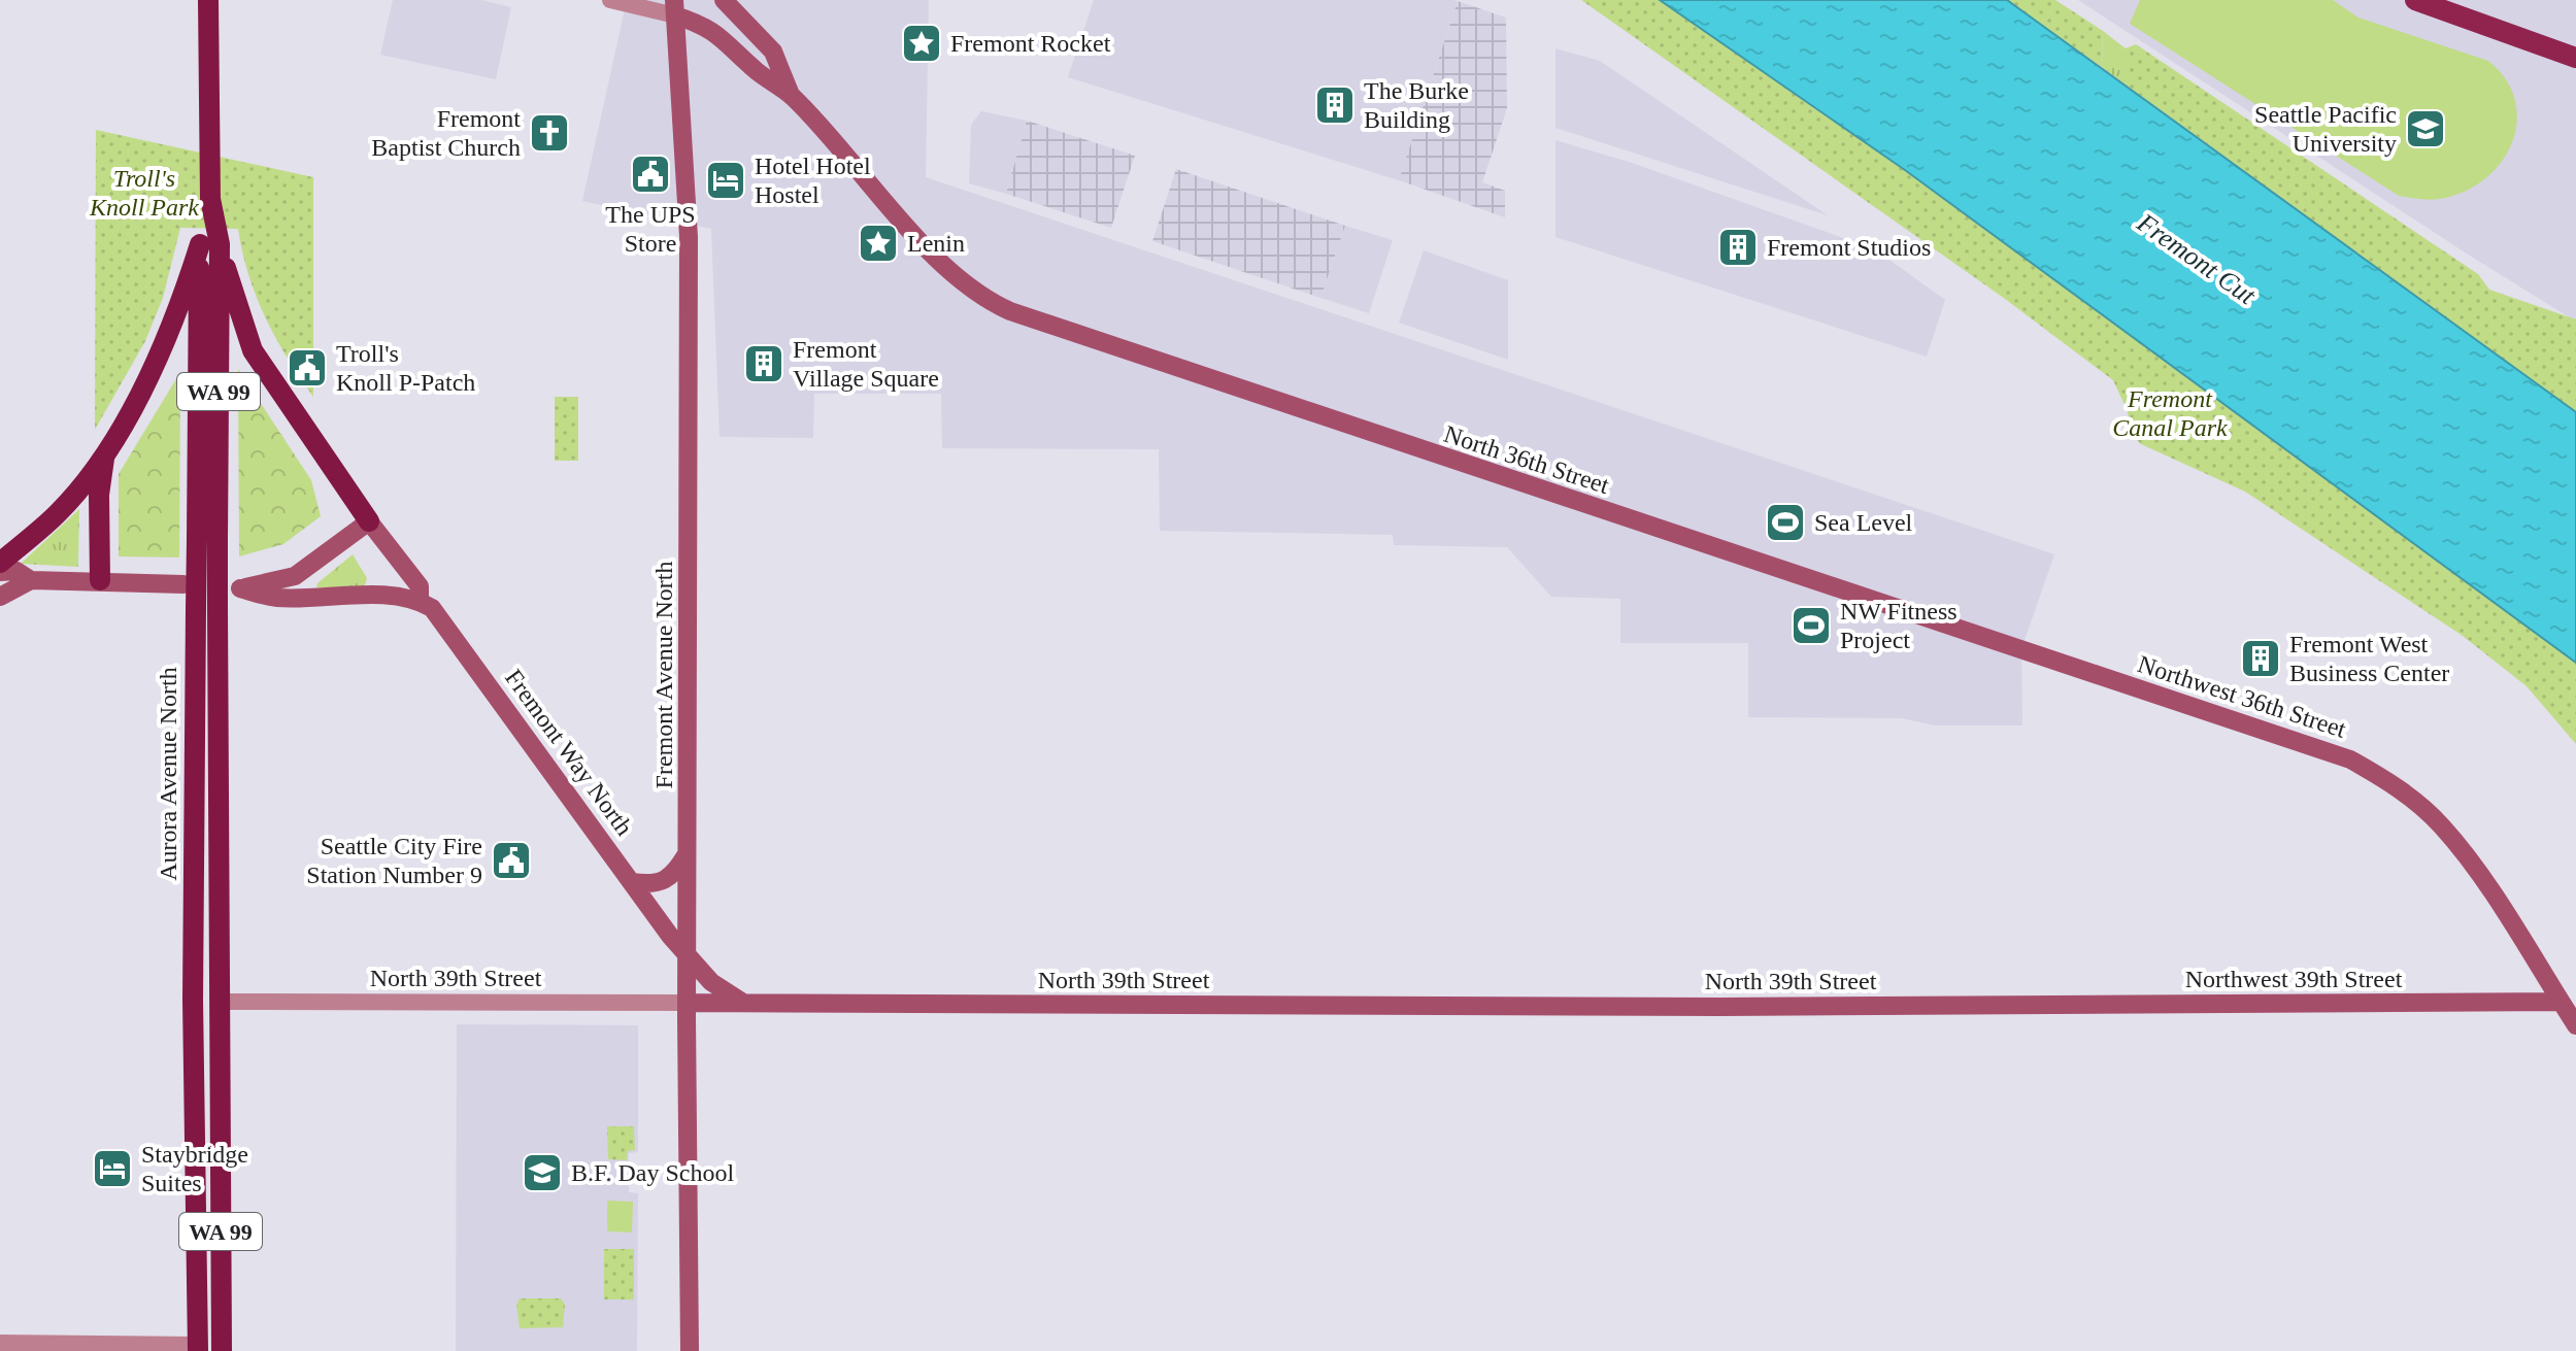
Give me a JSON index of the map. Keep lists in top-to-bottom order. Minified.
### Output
{"streets":{"highway":["WA 99","Aurora Avenue North"],"main road":["North 36th Street","Fremont Avenue North","Northwest 36th Street","Fremont Way North","North 39th Street","Northwest 39th Street"]},"crossings":[["North 36th Street","Northwest 36th Street"],["Fremont Avenue North","Fremont Way North"],["Fremont Avenue North","North 39th Street"],["Northwest 36th Street","Northwest 39th Street"],["Fremont Way North","North 39th Street"],["Aurora Avenue North","North 39th Street"],["North 39th Street","Northwest 39th Street"]],"water":["Fremont Cut"],"parks":["Troll's Knoll Park","Fremont Canal Park"],"places":{"place":["Fremont Rocket","Lenin"],"building":["The Burke Building","Fremont Studios","Fremont Village Square","Fremont West Business Center"],"school or university":["Seattle Pacific University","B.F. Day School"],"church":["Fremont Baptist Church"],"public building":["The UPS Store","Troll's Knoll P-Patch","Seattle City Fire Station Number 9"],"hotel":["Hotel Hotel Hostel","Staybridge Suites"],"sports":["Sea Level","NW Fitness Project"]}}
